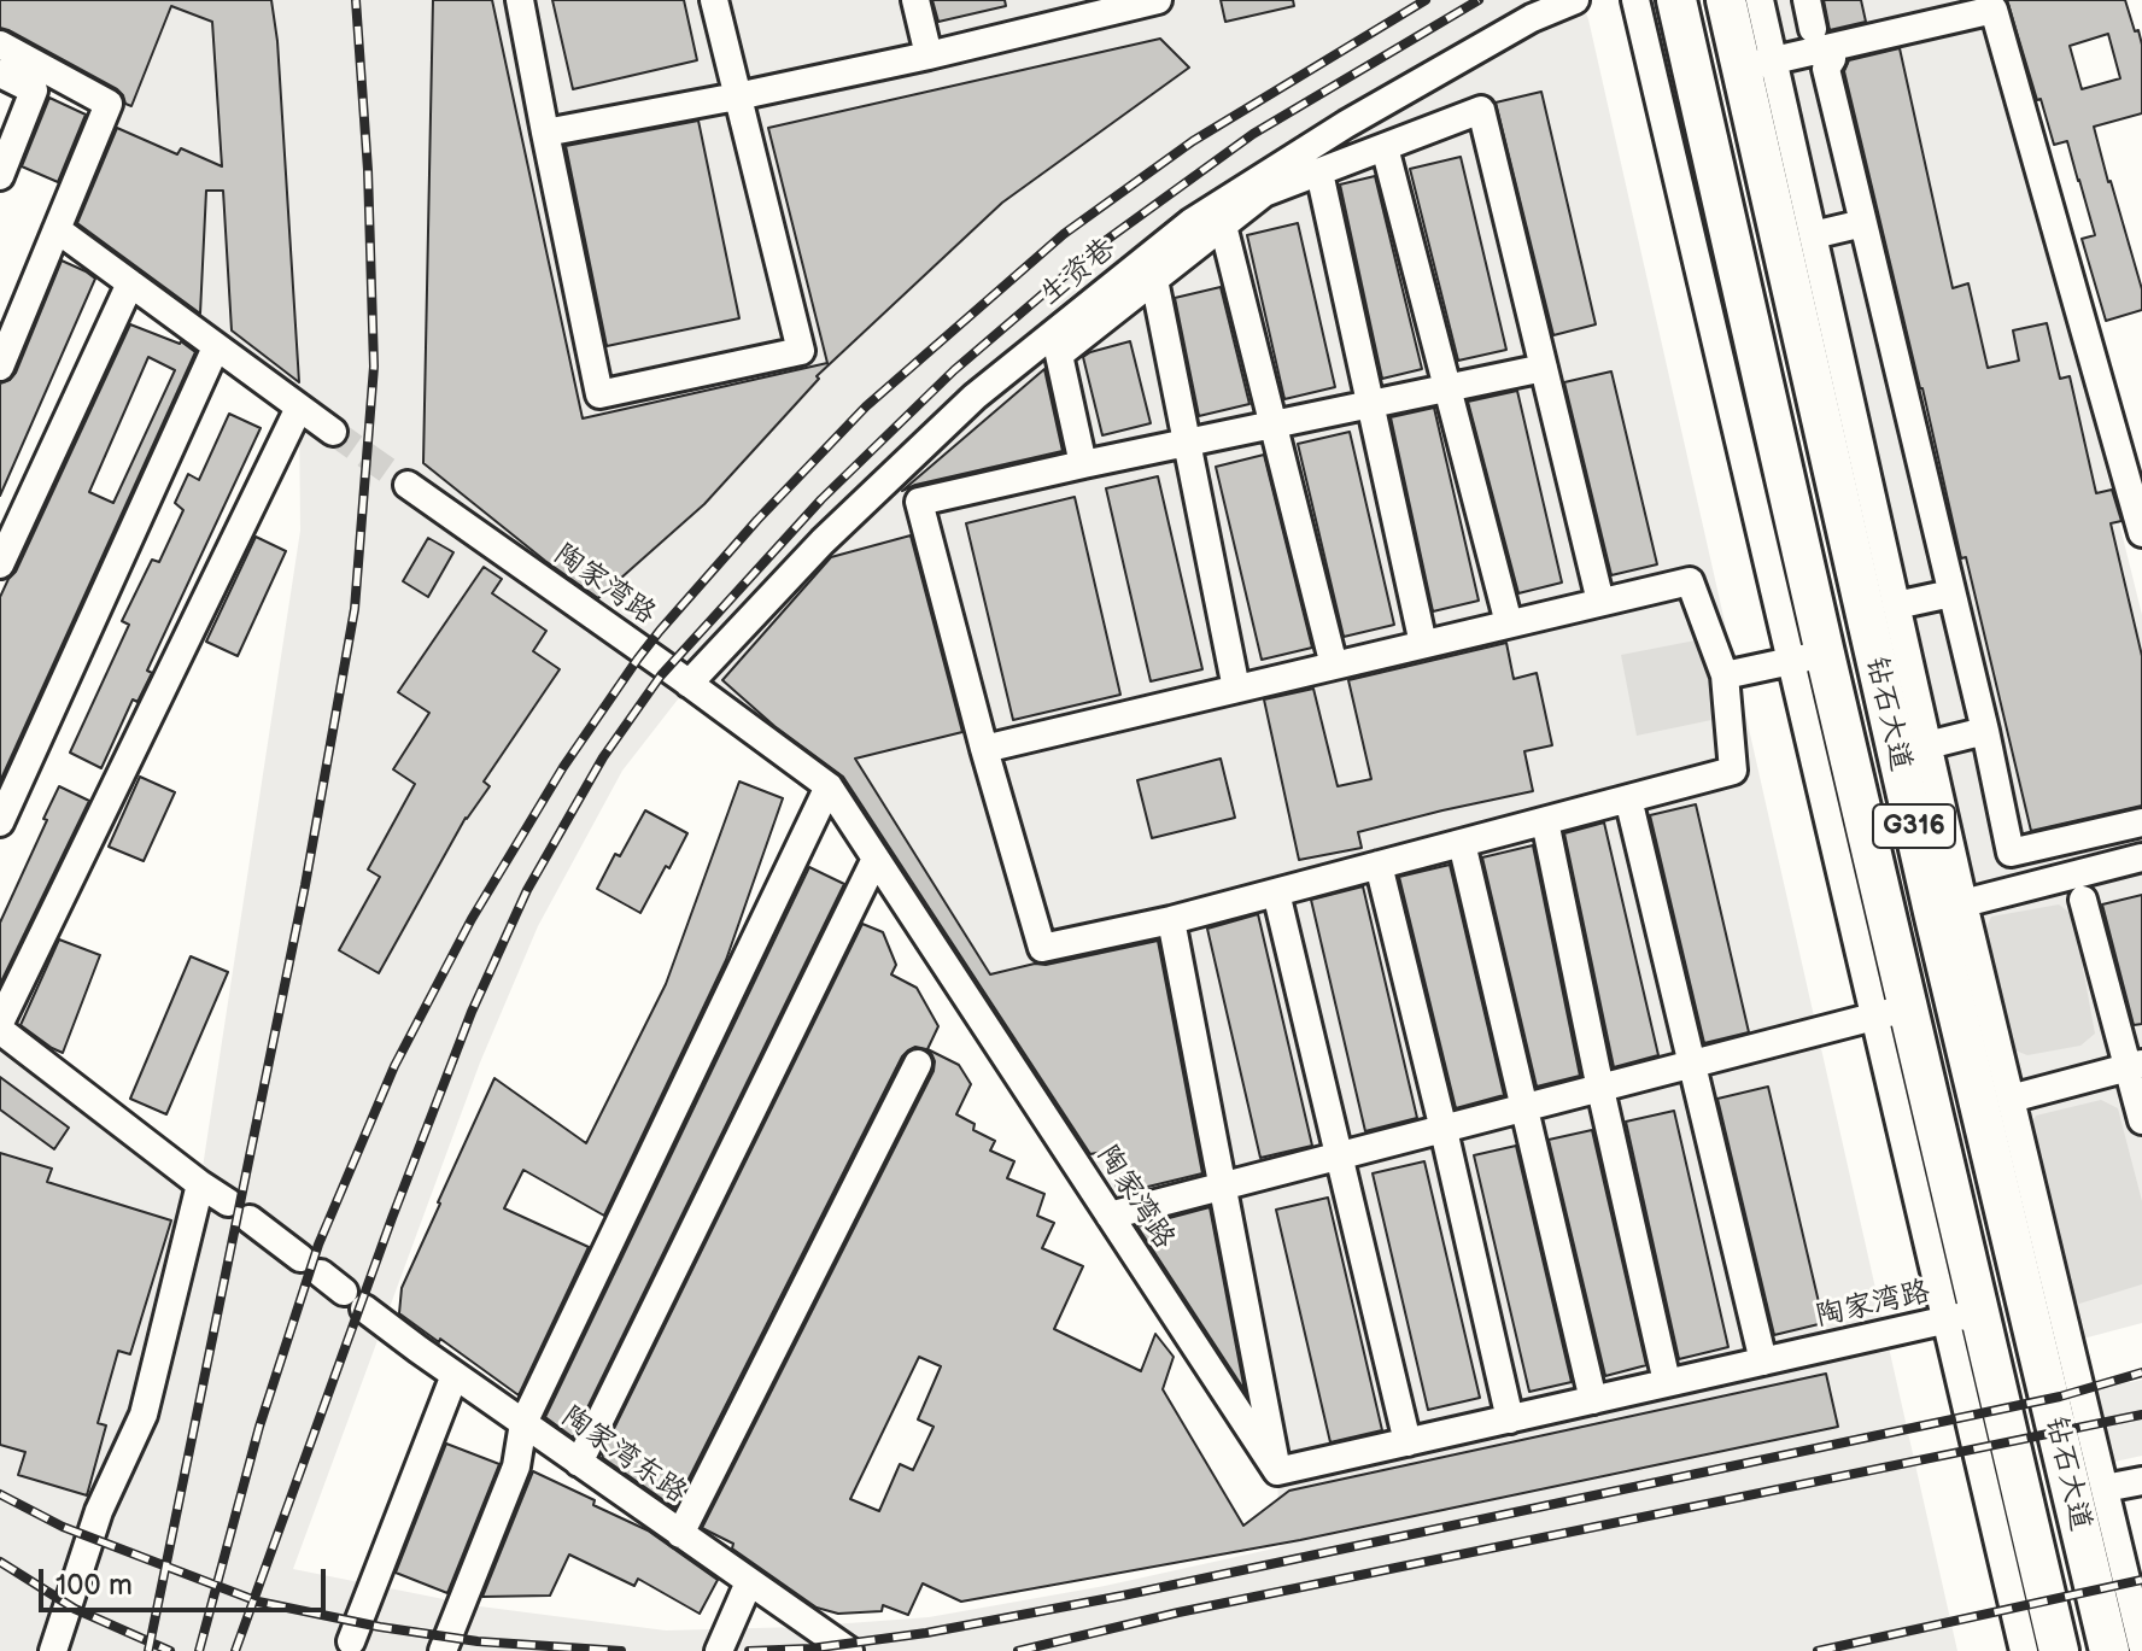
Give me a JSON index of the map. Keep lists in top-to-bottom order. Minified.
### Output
{"streets":{"highway":["钻石大道","G316"],"street":["生资巷","陶家湾路","陶家湾东路"]},"crossings":[["生资巷","陶家湾路"],["陶家湾路","钻石大道"]],"scale_bar":"100 m"}
